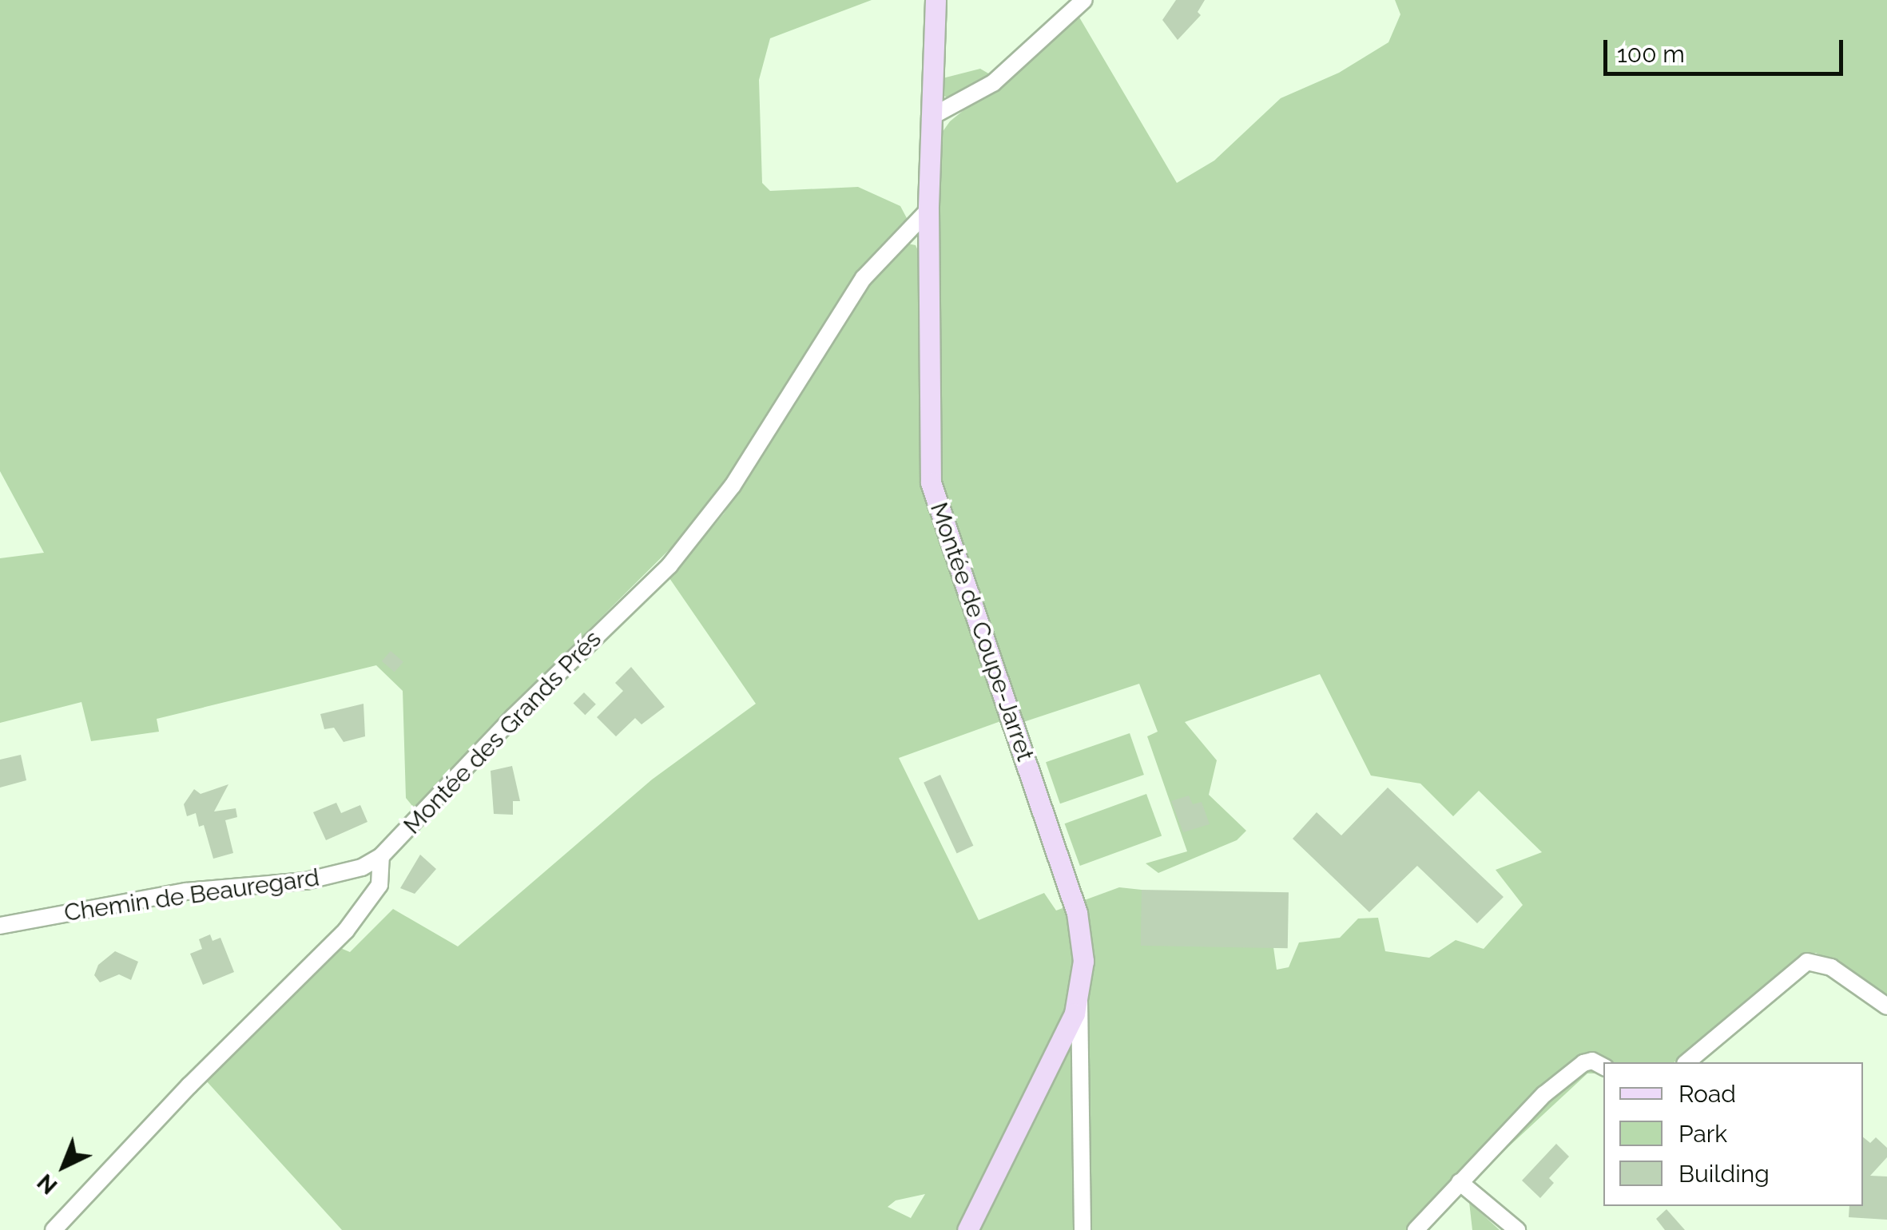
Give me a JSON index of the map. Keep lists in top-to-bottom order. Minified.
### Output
{"streets":{"main road":["Montée de Coupe-Jarret"],"street":["Montée des Grands Prés","Chemin de Beauregard"]},"crossings":[["Montée de Coupe-Jarret","Montée des Grands Prés"],["Montée des Grands Prés","Chemin de Beauregard"]],"legend":["Road","Park","Building"],"scale_bar":"100 m","north":"bottom left"}
